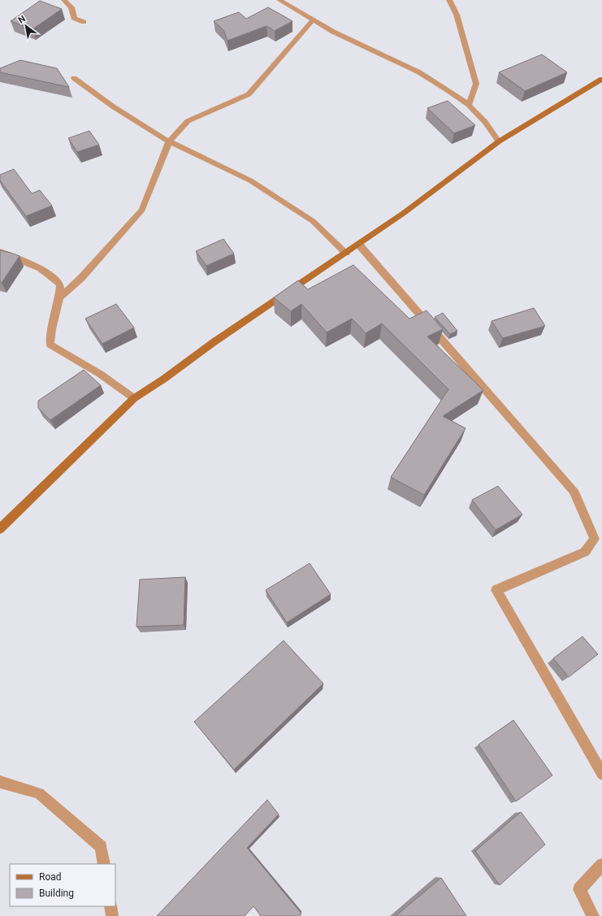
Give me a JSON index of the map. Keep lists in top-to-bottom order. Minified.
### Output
{"legend":["Road","Building"],"north":"top left"}
